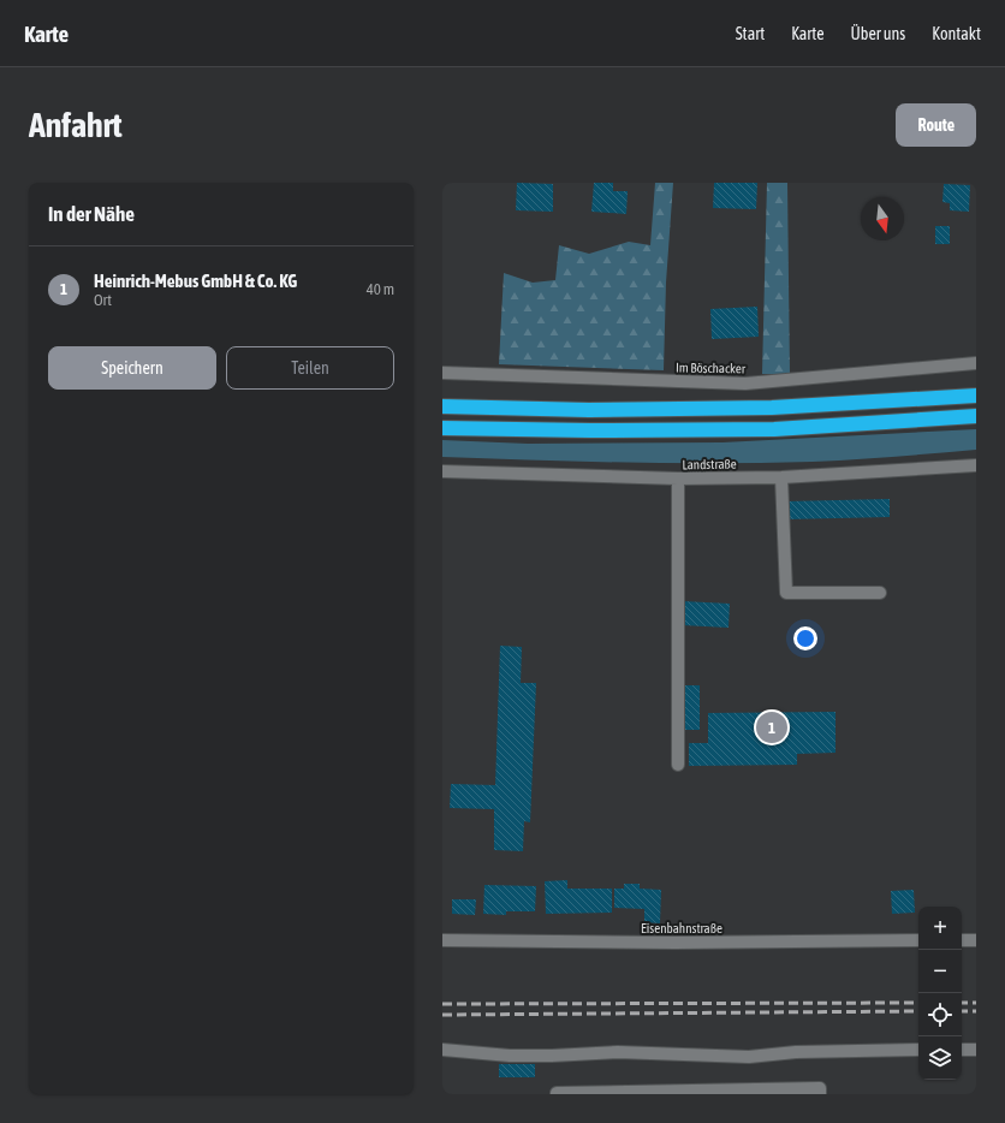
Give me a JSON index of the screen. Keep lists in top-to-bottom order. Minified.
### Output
{"streets":{"street":["Im Böschacker","Landstraße","Eisenbahnstraße"]},"north":"bottom","page":{"header":"Karte","nav":["Start","Karte","Über uns","Kontakt"],"buttons":["Route",["Speichern","Teilen"]],"title":"Anfahrt","heading":"In der Nähe","list":[{"mark":"1","name":"Heinrich-Mebus GmbH & Co. KG","note":"Ort","value":"40 m"}],"pins":"1","map_buttons":["+","−"]}}
